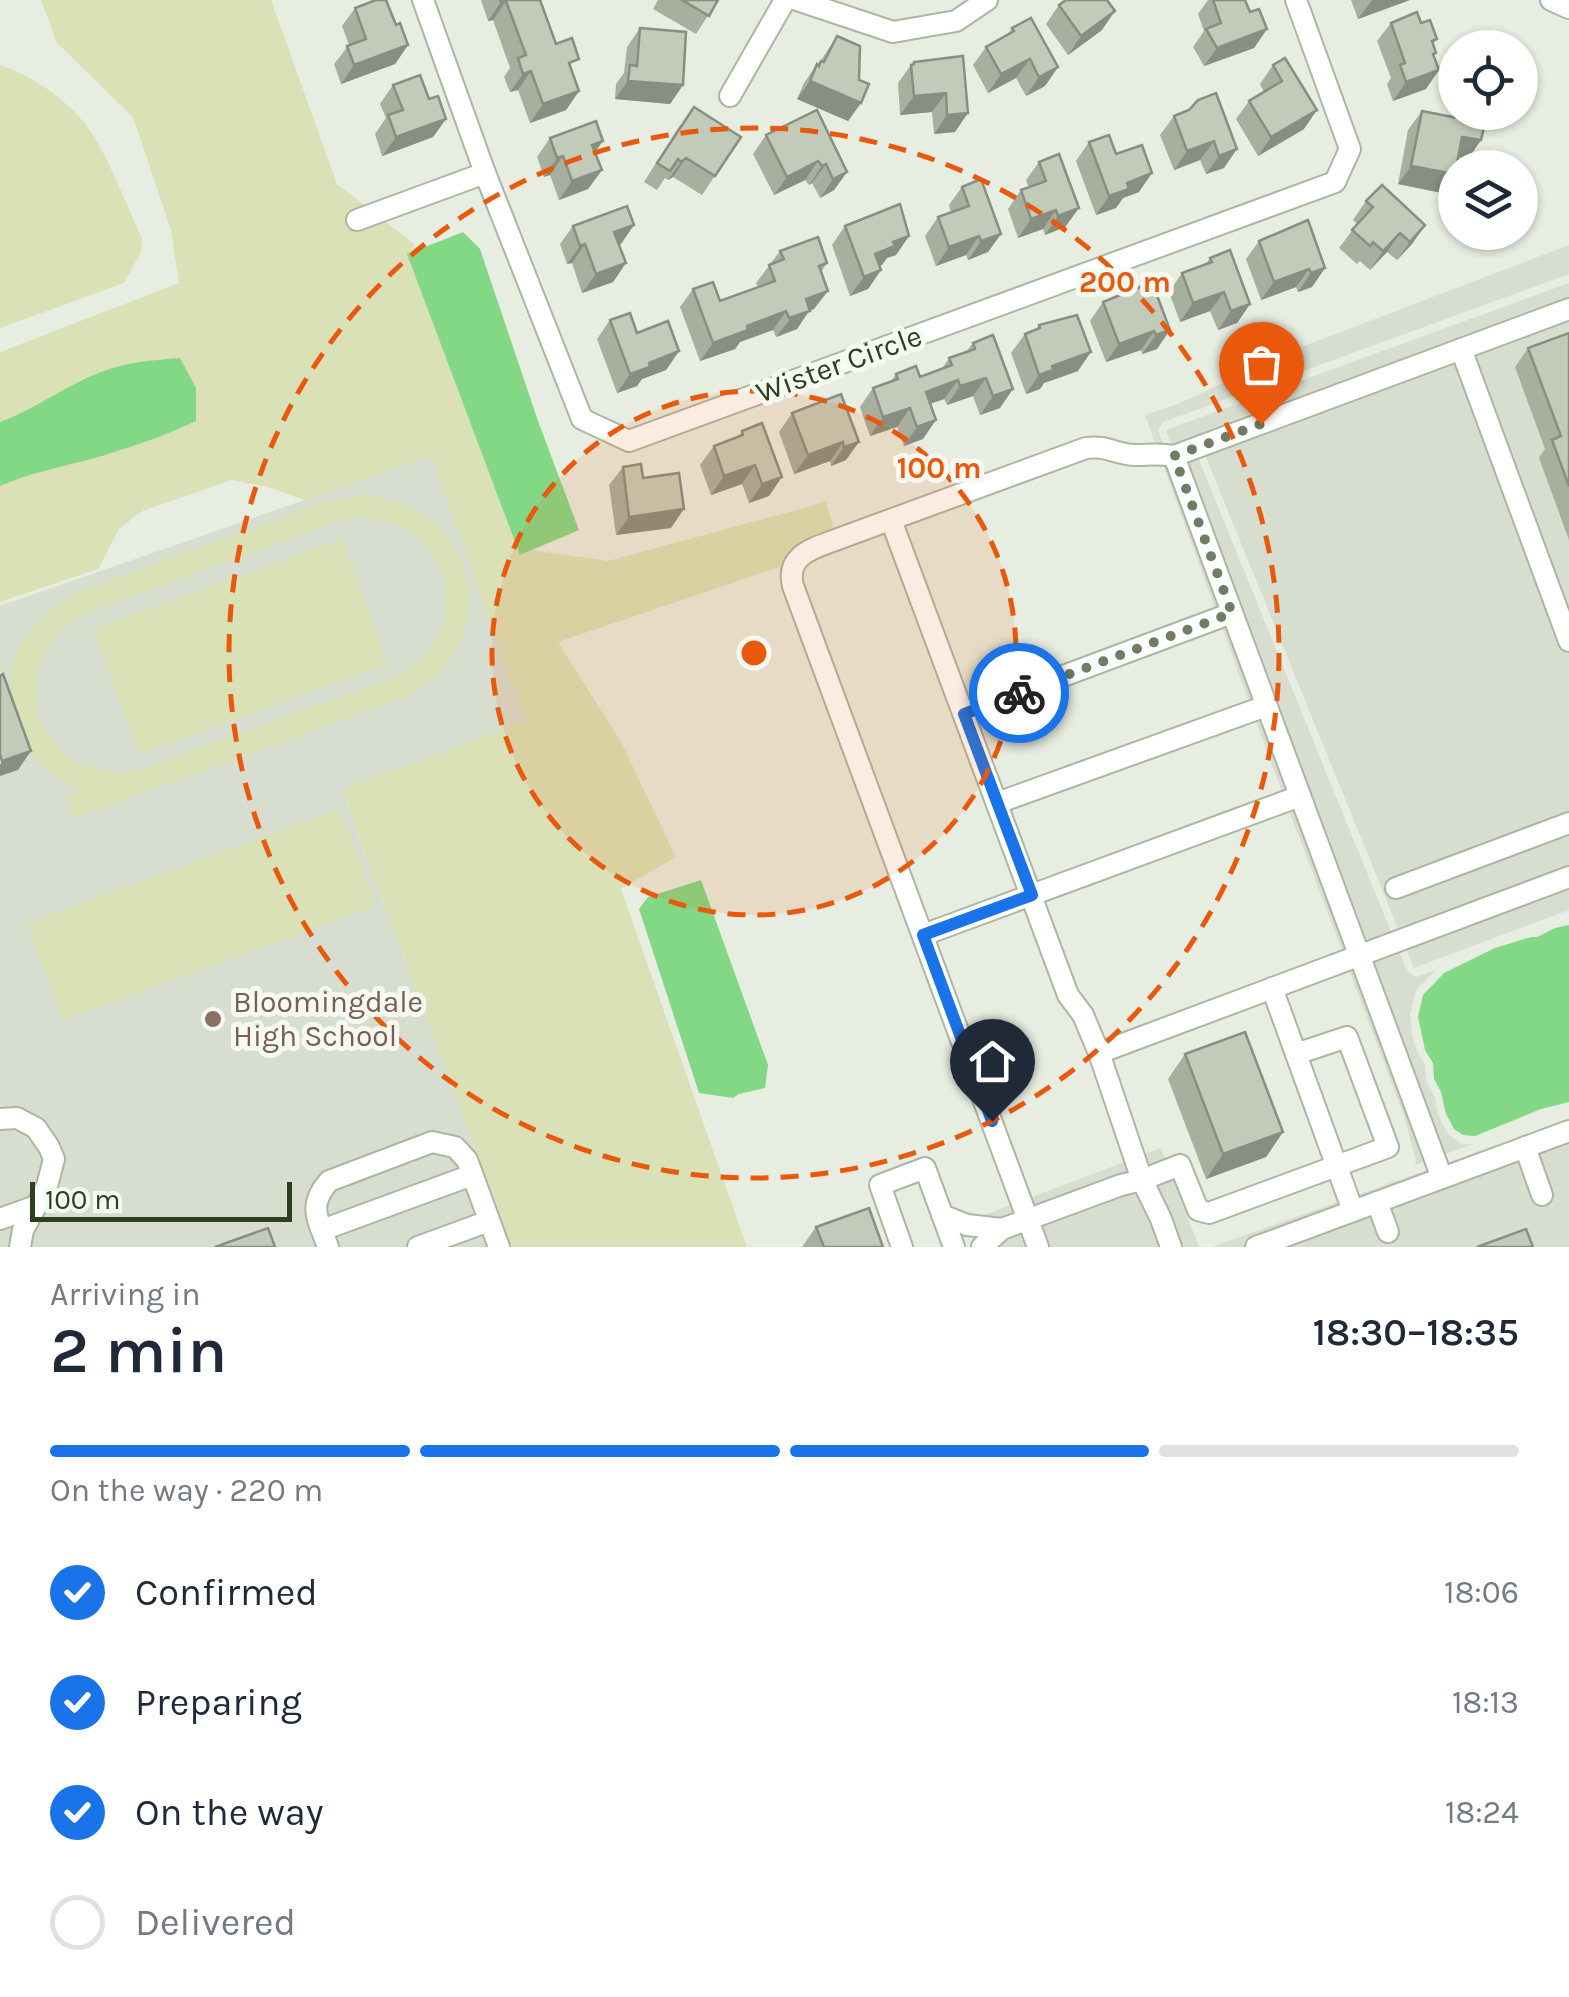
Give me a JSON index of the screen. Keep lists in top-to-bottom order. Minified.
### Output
{"streets":{"street":["Wister Circle"]},"places":["Bloomingdale High School"],"scale_bar":"100 m","page":{"scale":"100 m","heading":["2 min","Arriving in","18:30–18:35"],"bar":"On the way · 220 m","list":[["Confirmed","18:06"],["Preparing","18:13"],["On the way","18:24"],"Delivered"]},"rings":["200 m","100 m"]}
